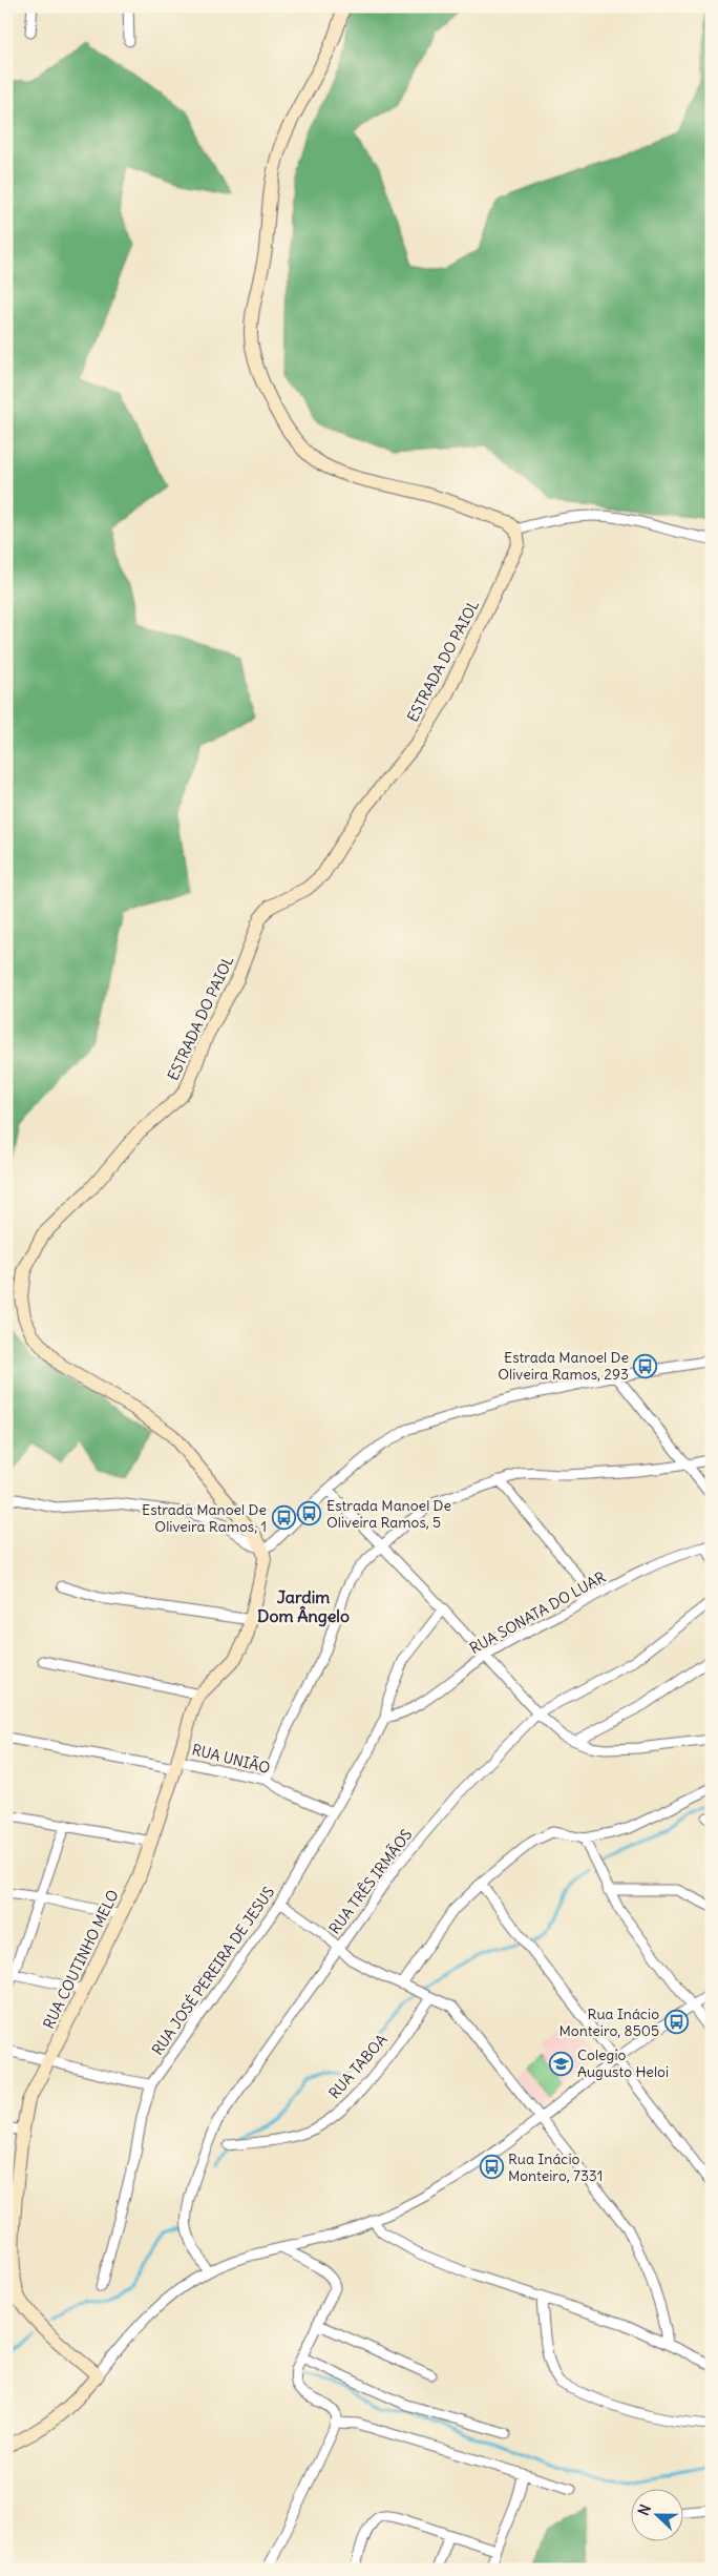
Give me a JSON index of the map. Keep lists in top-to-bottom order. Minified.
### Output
{"streets":{"street":["ESTRADA DO PAIOL","RUA SONATA DO LUAR","RUA UNIÃO","RUA TRÊS IRMÃOS","RUA COUTINHO MELO","RUA JOSÉ PEREIRA DE JESUS","RUA TABOA"]},"crossings":[["ESTRADA DO PAIOL","RUA COUTINHO MELO"],["RUA SONATA DO LUAR","RUA JOSÉ PEREIRA DE JESUS"],["RUA UNIÃO","RUA COUTINHO MELO"],["RUA UNIÃO","RUA JOSÉ PEREIRA DE JESUS"]],"districts":["Jardim Dom Ângelo"],"places":{"bus stop":["Estrada Manoel De Oliveira Ramos, 293","Estrada Manoel De Oliveira Ramos, 5","Estrada Manoel De Oliveira Ramos, 1","Rua Inácio Monteiro, 8505","Rua Inácio Monteiro, 7331"],"school or university":["Colegio Augusto Heloi"]},"north":"left"}
